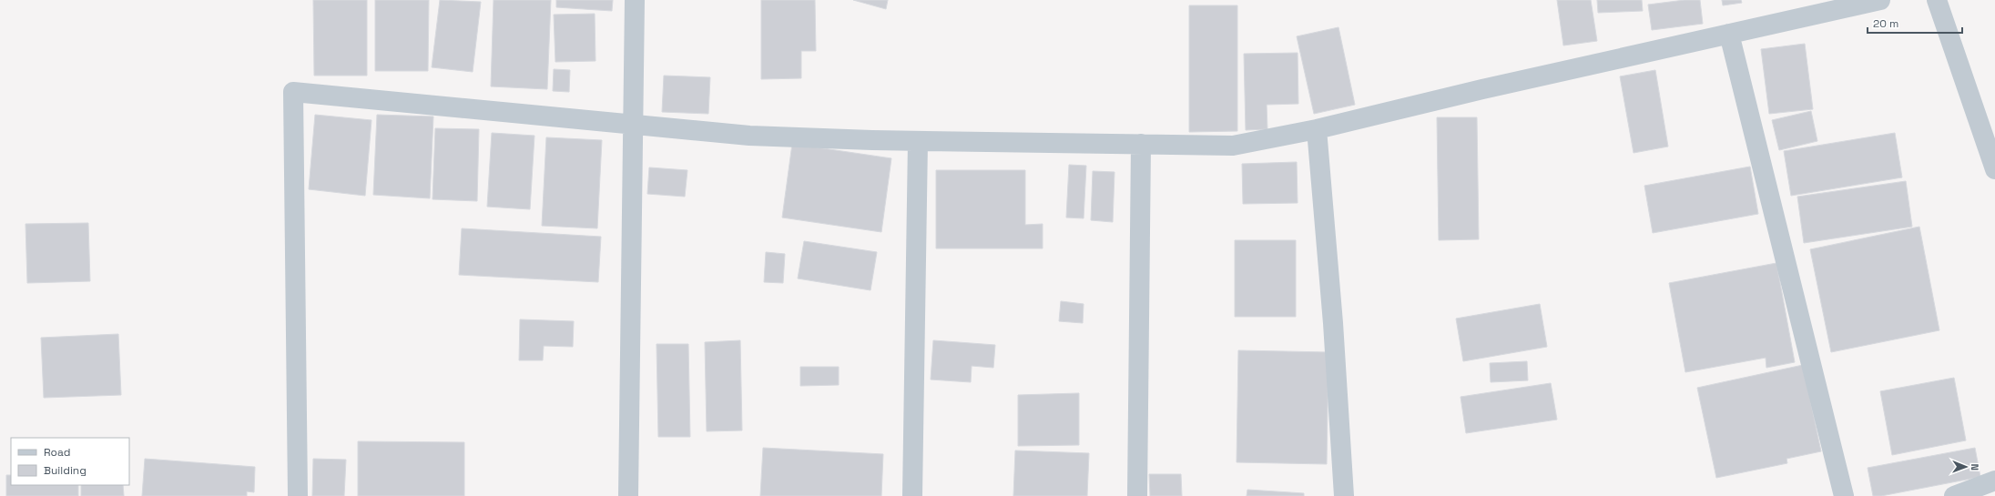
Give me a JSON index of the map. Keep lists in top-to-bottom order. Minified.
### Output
{"legend":["Road","Building"],"scale_bar":"20 m","north":"right"}
